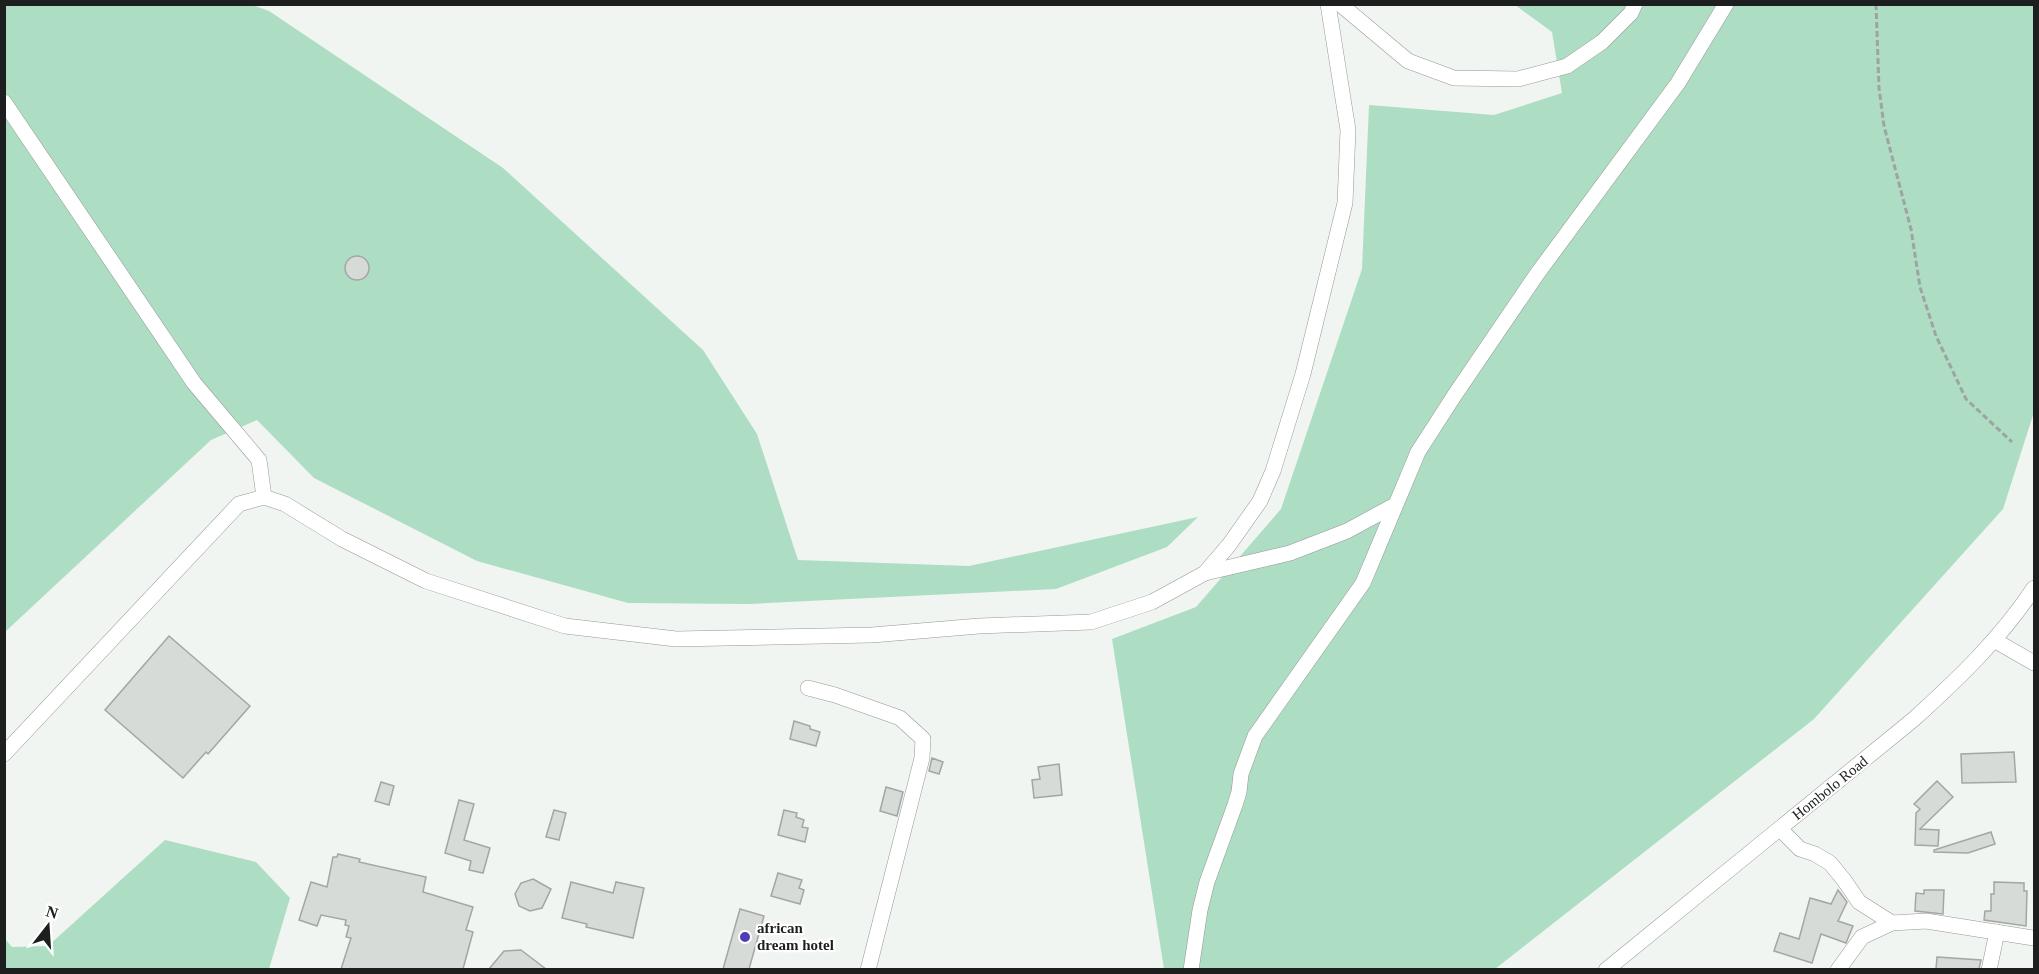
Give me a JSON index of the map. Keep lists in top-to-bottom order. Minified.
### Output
{"streets":{"street":["Hombolo Road"]},"places":["african dream hotel"],"north":"top"}
